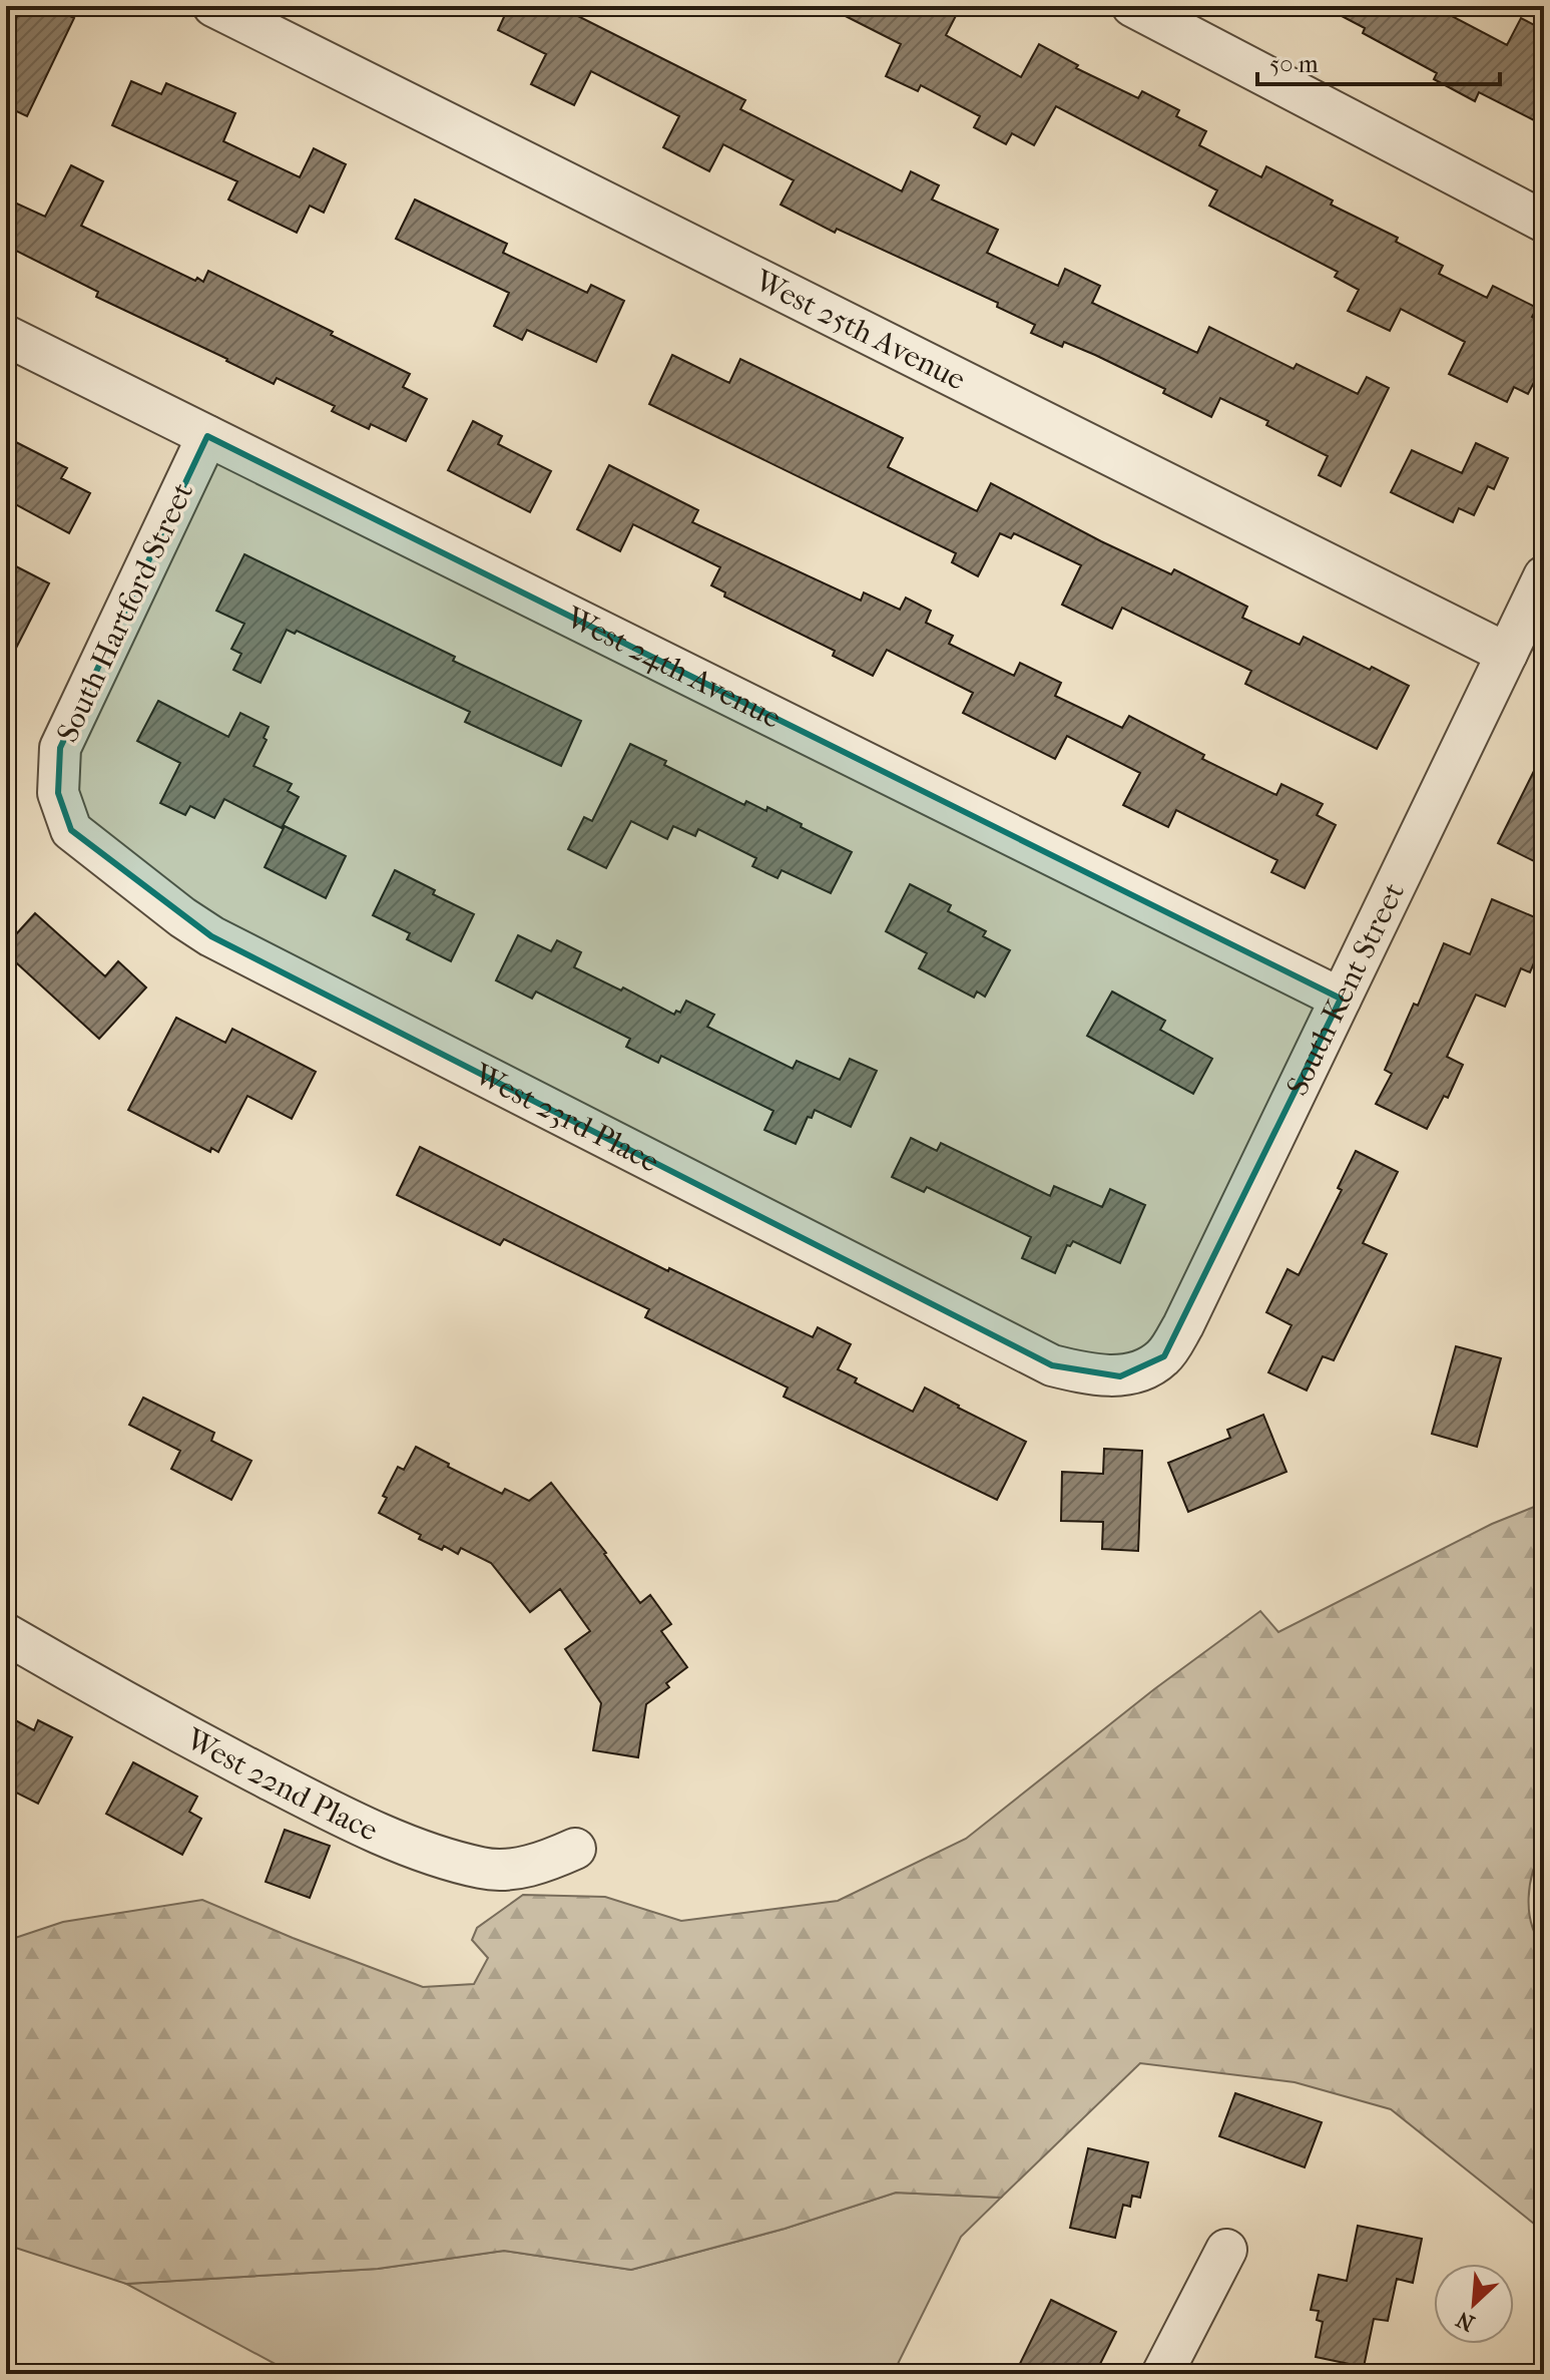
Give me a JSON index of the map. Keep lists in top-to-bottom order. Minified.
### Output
{"streets":{"street":["West 25th Avenue","South Hartford Street","West 24th Avenue","South Kent Street","West 23rd Place","West 22nd Place"]},"crossings":[["West 25th Avenue","South Kent Street"],["South Hartford Street","West 24th Avenue"],["South Hartford Street","West 23rd Place"],["West 24th Avenue","South Kent Street"],["South Kent Street","West 23rd Place"]],"scale_bar":"50 m","north":"bottom left"}
